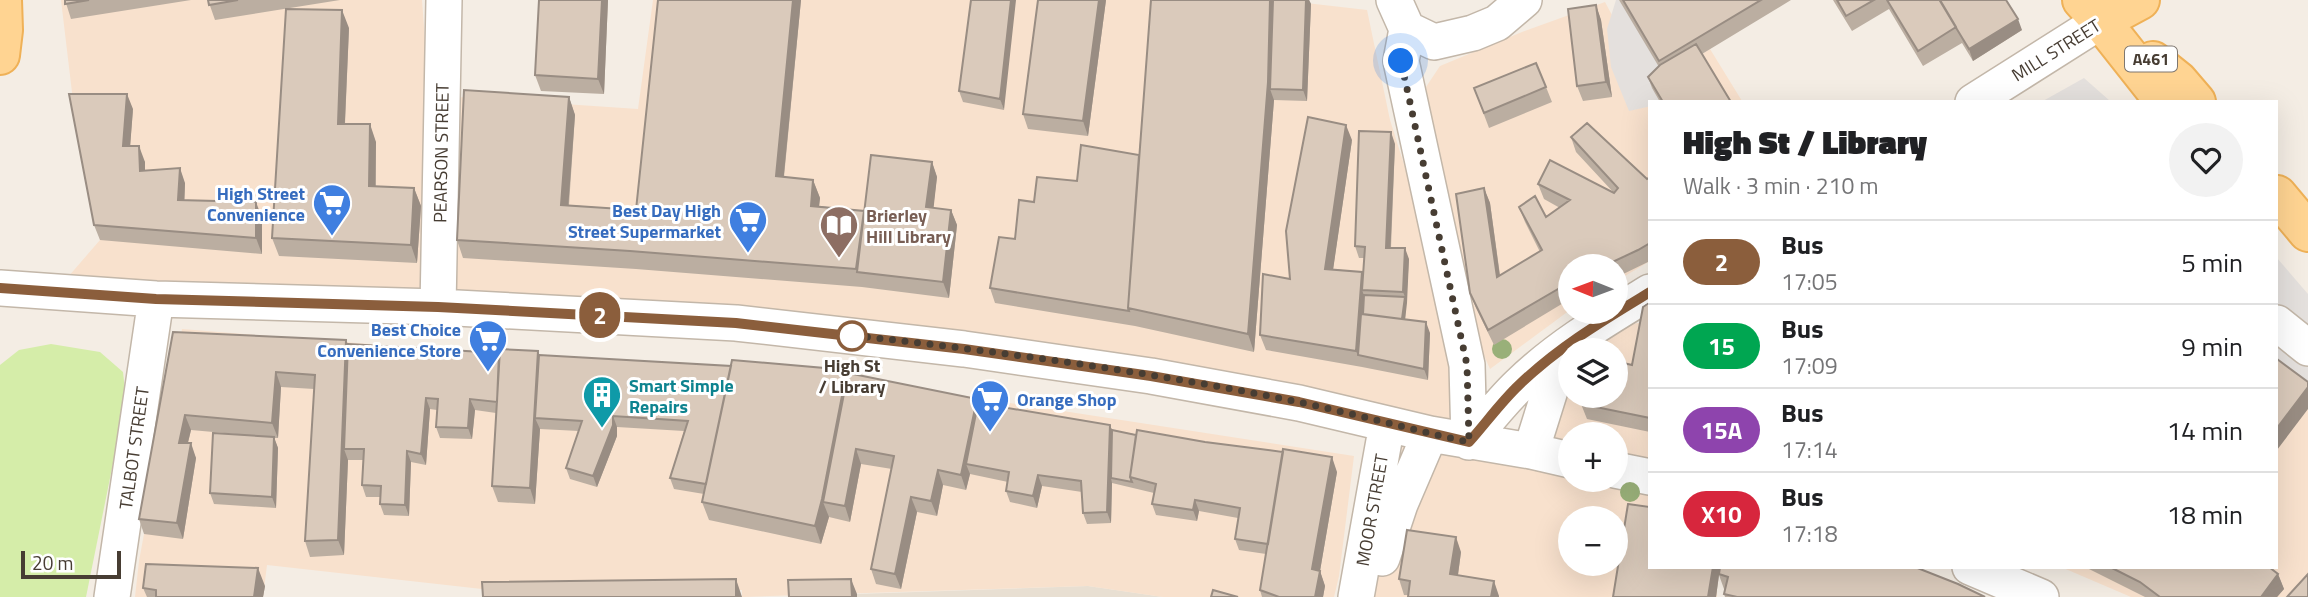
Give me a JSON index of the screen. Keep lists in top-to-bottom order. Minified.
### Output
{"streets":{"main road":["MILL STREET","A461"],"street":["PEARSON STREET","TALBOT STREET","MOOR STREET"]},"crossings":[["MILL STREET","A461"]],"places":{"supermarket":["High Street Convenience","Best Day High Street Supermarket","Best Choice Convenience Store","Orange Shop"],"library":["Brierley Hill Library"],"other":["High St / Library"],"building":["Smart Simple Repairs"]},"lines":["bus line 2"],"scale_bar":"20 m","north":"left","page":{"on_map":"2","heading":["High St / Library","Walk · 3 min · 210 m"],"list":[{"mark":"2","name":"Bus","note":"17:05","value":"5 min"},{"mark":"15","name":"Bus","note":"17:09","value":"9 min"},{"mark":"15A","name":"Bus","note":"17:14","value":"14 min"},{"mark":"X10","name":"Bus","note":"17:18","value":"18 min"}],"map_buttons":["+","−"],"scale":"20 m"}}
